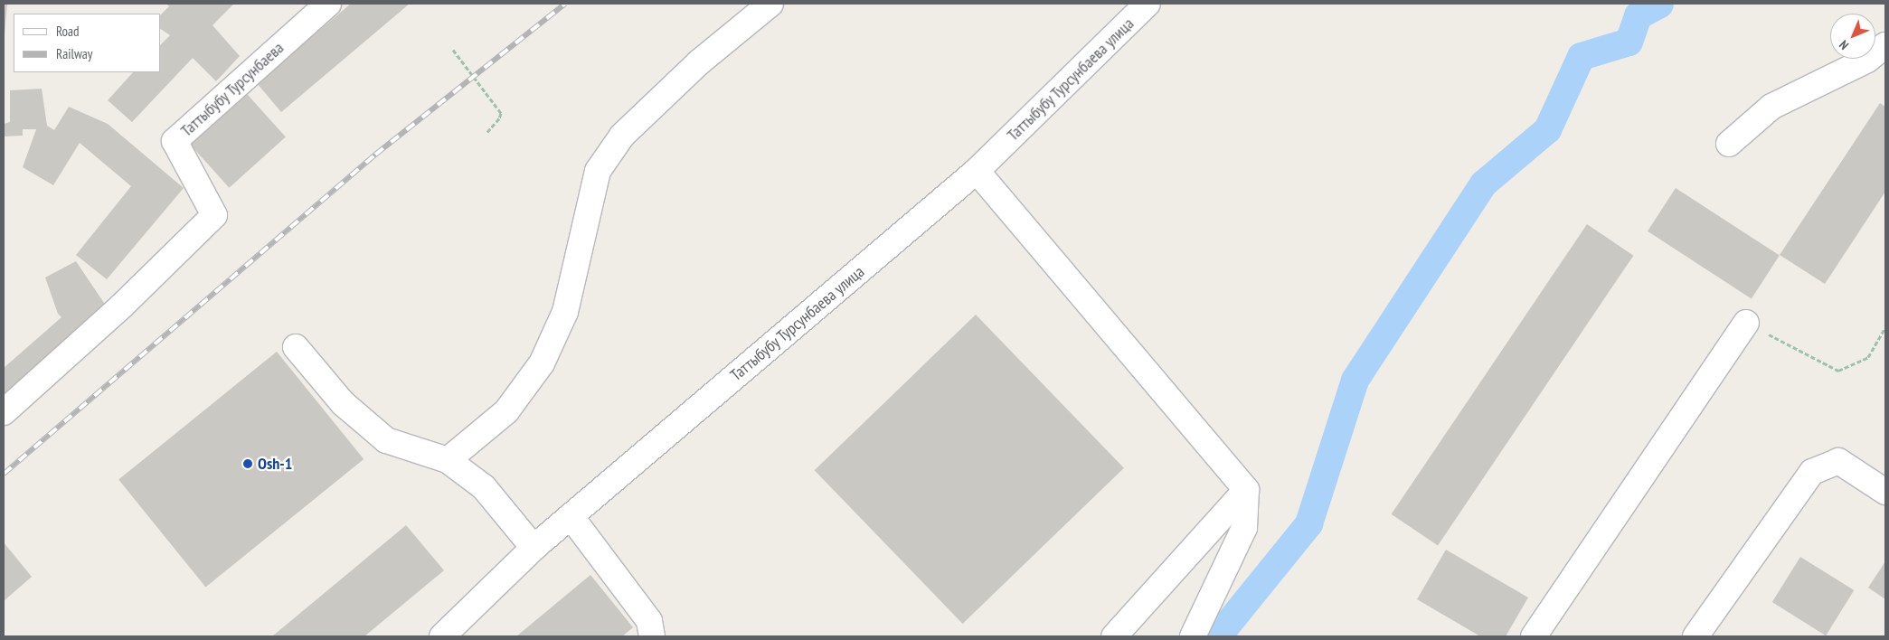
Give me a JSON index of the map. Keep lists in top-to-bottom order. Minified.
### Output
{"streets":{"street":["Таттыбубу Турсунбаева улица","Таттыбубу Турсунбаева"]},"places":["Osh-1"],"legend":["Road","Railway"],"north":"bottom left"}
